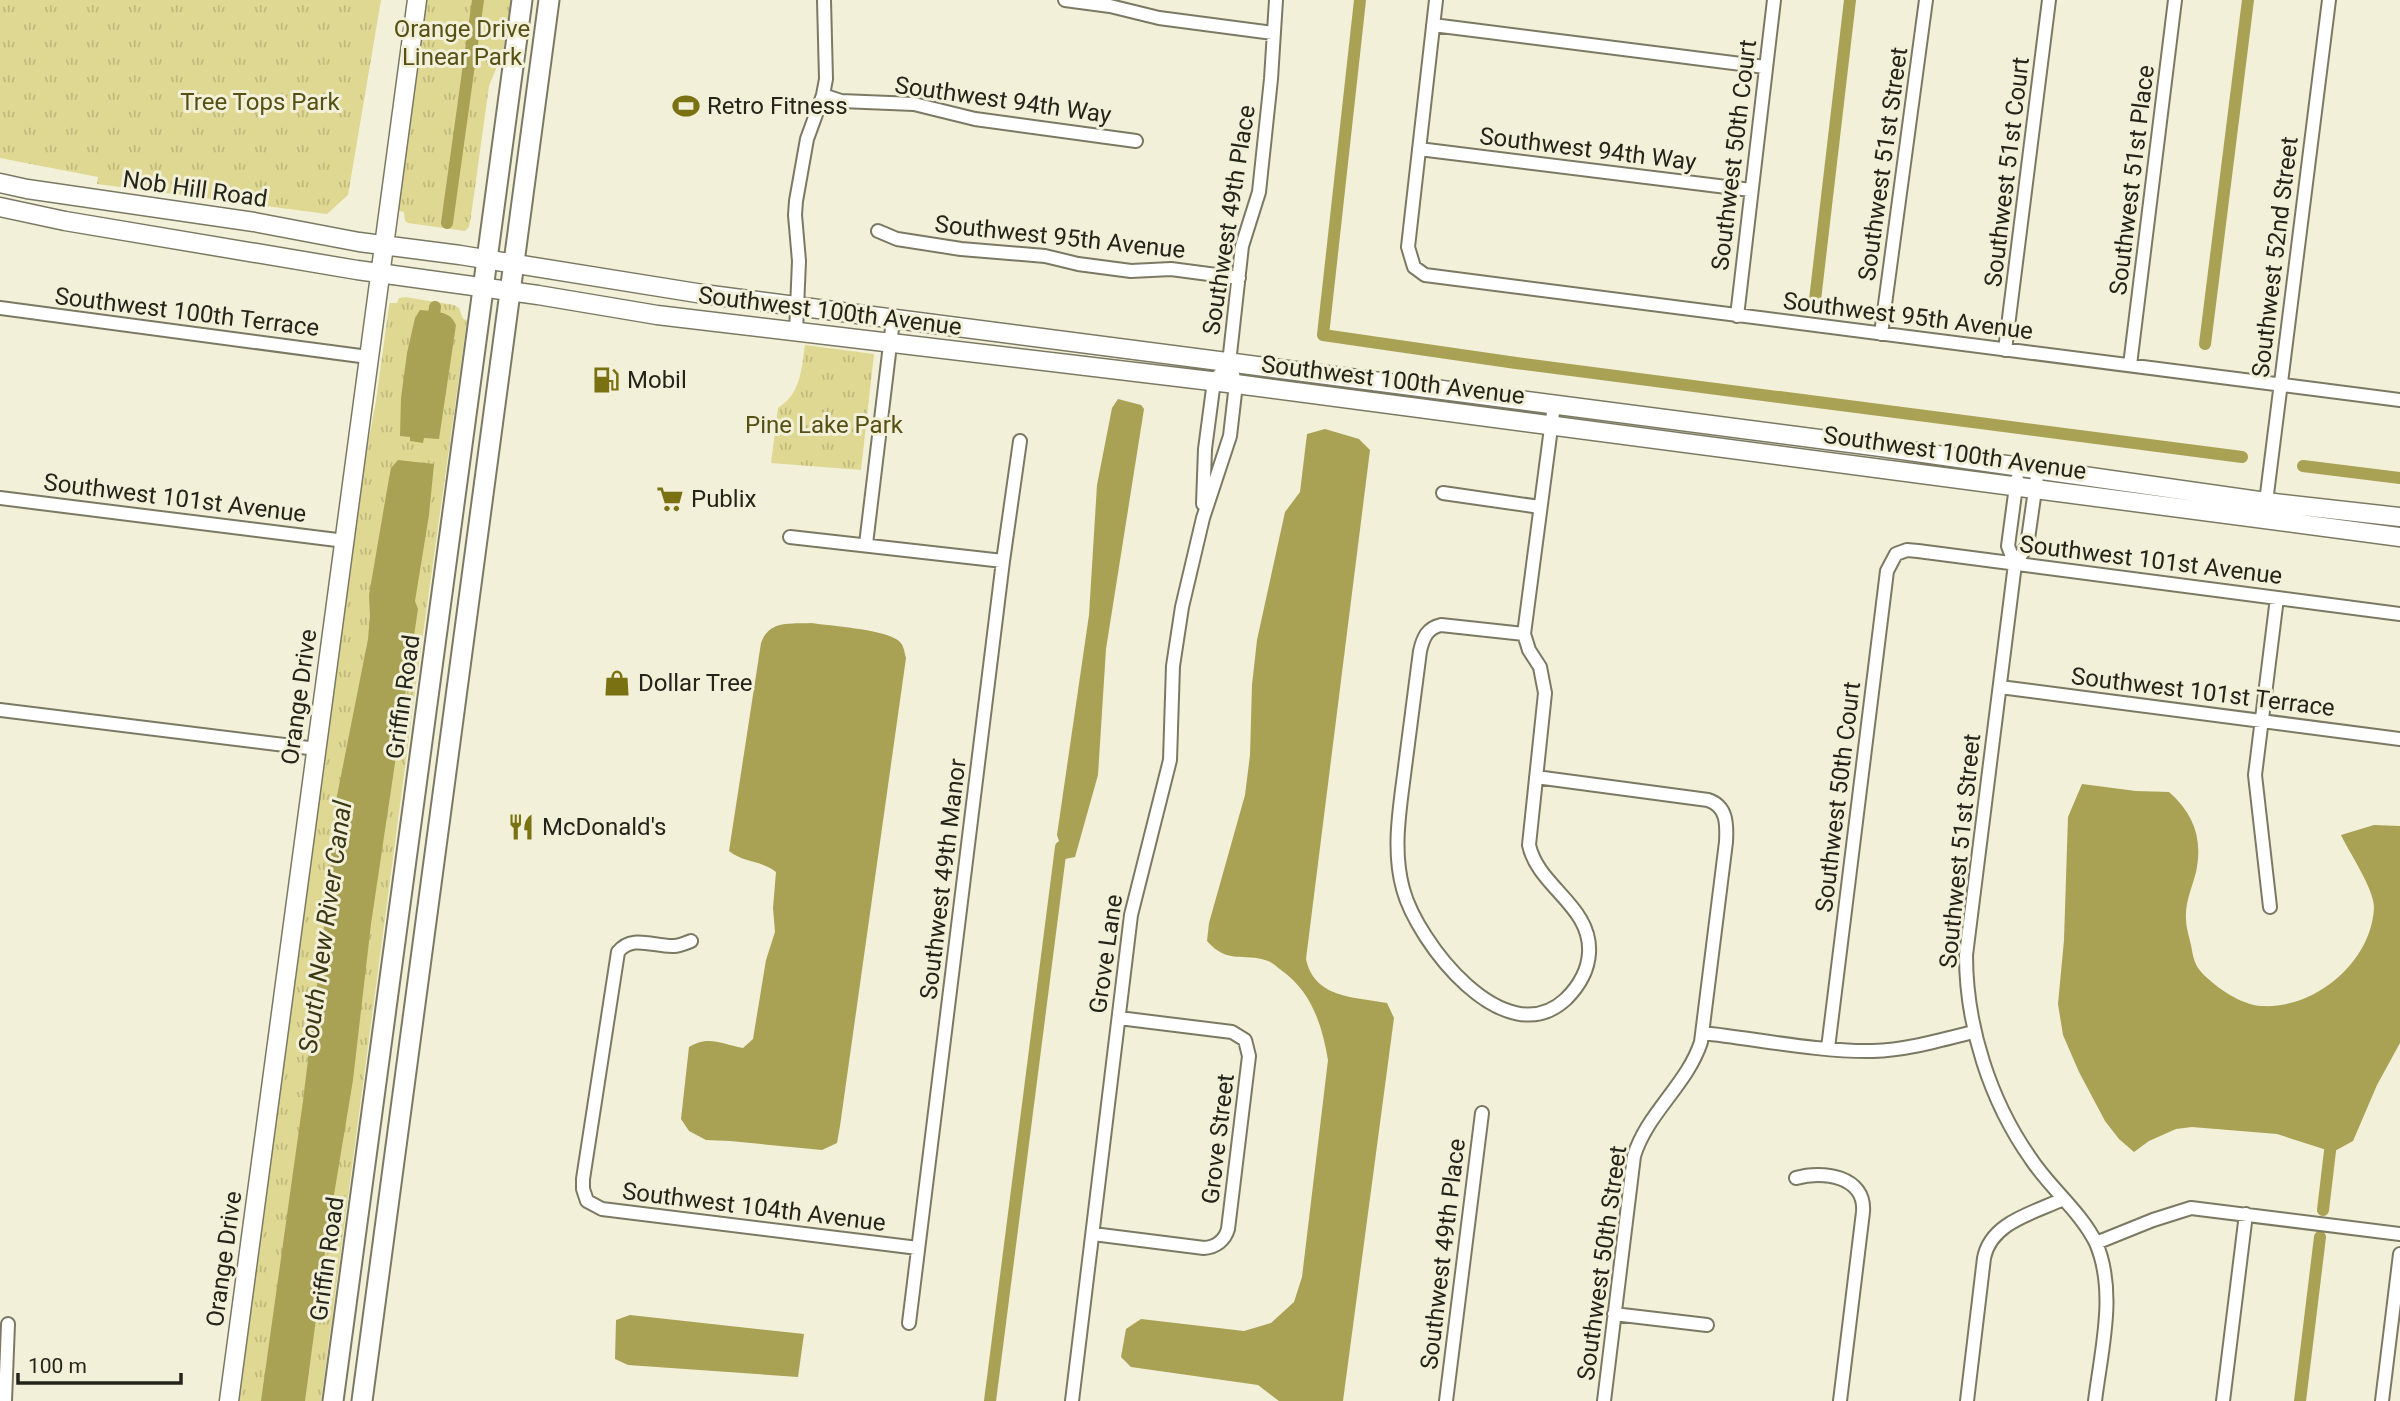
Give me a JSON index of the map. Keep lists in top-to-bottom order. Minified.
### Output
{"streets":{"main road":["Nob Hill Road","Southwest 100th Avenue","Orange Drive","Griffin Road"],"street":["Southwest 94th Way","Southwest 50th Court","Southwest 51st Street","Southwest 51st Court","Southwest 51st Place","Southwest 49th Place","Southwest 95th Avenue","Southwest 52nd Street","Southwest 100th Terrace","Southwest 101st Avenue","Southwest 101st Terrace","Southwest 49th Manor","Grove Lane","Grove Street","Southwest 104th Avenue","Southwest 50th Street"]},"crossings":[["Southwest 94th Way","Southwest 50th Court"],["Southwest 94th Way","Southwest 95th Avenue"],["Southwest 50th Court","Southwest 95th Avenue"],["Southwest 50th Court","Southwest 101st Avenue"],["Southwest 51st Street","Southwest 95th Avenue"],["Southwest 51st Street","Southwest 100th Avenue"],["Southwest 51st Street","Southwest 101st Avenue"],["Southwest 51st Street","Southwest 101st Terrace"],["Southwest 51st Court","Southwest 95th Avenue"],["Southwest 51st Place","Southwest 95th Avenue"],["Nob Hill Road","Southwest 100th Avenue"],["Nob Hill Road","Orange Drive"],["Southwest 49th Place","Southwest 95th Avenue"],["Southwest 49th Place","Southwest 100th Avenue"],["Southwest 49th Place","Grove Lane"],["Southwest 95th Avenue","Southwest 52nd Street"],["Southwest 52nd Street","Southwest 100th Avenue"],["Southwest 100th Avenue","Orange Drive"],["Southwest 100th Avenue","Griffin Road"],["Southwest 100th Avenue","Grove Lane"],["Southwest 100th Terrace","Orange Drive"],["Southwest 101st Avenue","Orange Drive"],["Southwest 49th Manor","Southwest 104th Avenue"],["Grove Lane","Grove Street"]],"water":["South New River Canal"],"parks":["Orange Drive Linear Park","Tree Tops Park","Pine Lake Park"],"places":{"sports":["Retro Fitness"],"fuel station":["Mobil"],"supermarket":["Publix"],"shop":["Dollar Tree"],"restaurant":["McDonald's"]},"scale_bar":"100 m"}
